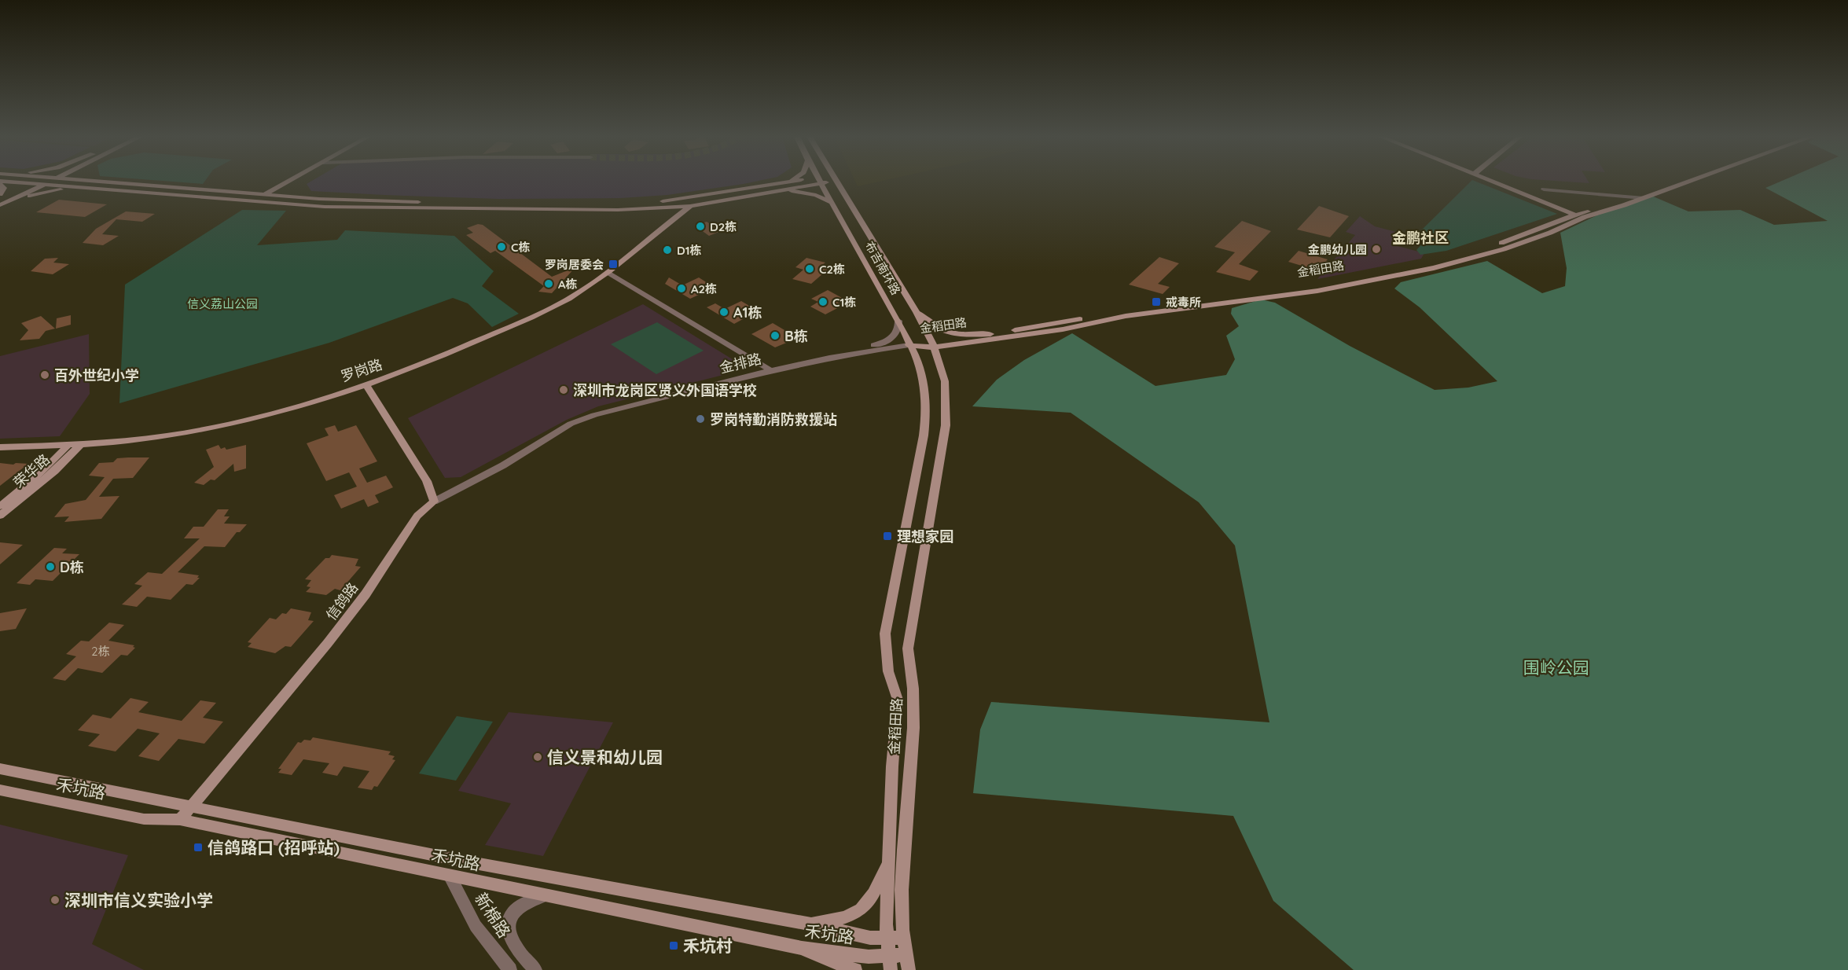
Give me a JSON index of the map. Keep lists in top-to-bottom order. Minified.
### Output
{"streets":{"street":["布吉南环路","金稻田路","金排路","罗岗路","荣华路","信鸽路","禾坑路","新棉路"]},"crossings":[["布吉南环路","金稻田路"],["布吉南环路","金排路"],["金稻田路","金排路"],["金稻田路","禾坑路"],["金排路","信鸽路"],["罗岗路","荣华路"],["信鸽路","禾坑路"],["禾坑路","新棉路"]],"districts":["金鹏社区"],"parks":["信义荔山公园","围岭公园"],"places":{"other":["D2栋","C栋","金鹏幼儿园","D1栋","C2栋","A栋","A2栋","C1栋","A1栋","B栋","百外世纪小学","深圳市龙岗区贤义外国语学校","罗岗特勤消防救援站","D栋","信义景和幼儿园","深圳市信义实验小学"],"transit":["罗岗居委会","戒毒所","理想家园","信鸽路口 (招呼站)","禾坑村"]},"house_numbers":["2栋"]}
